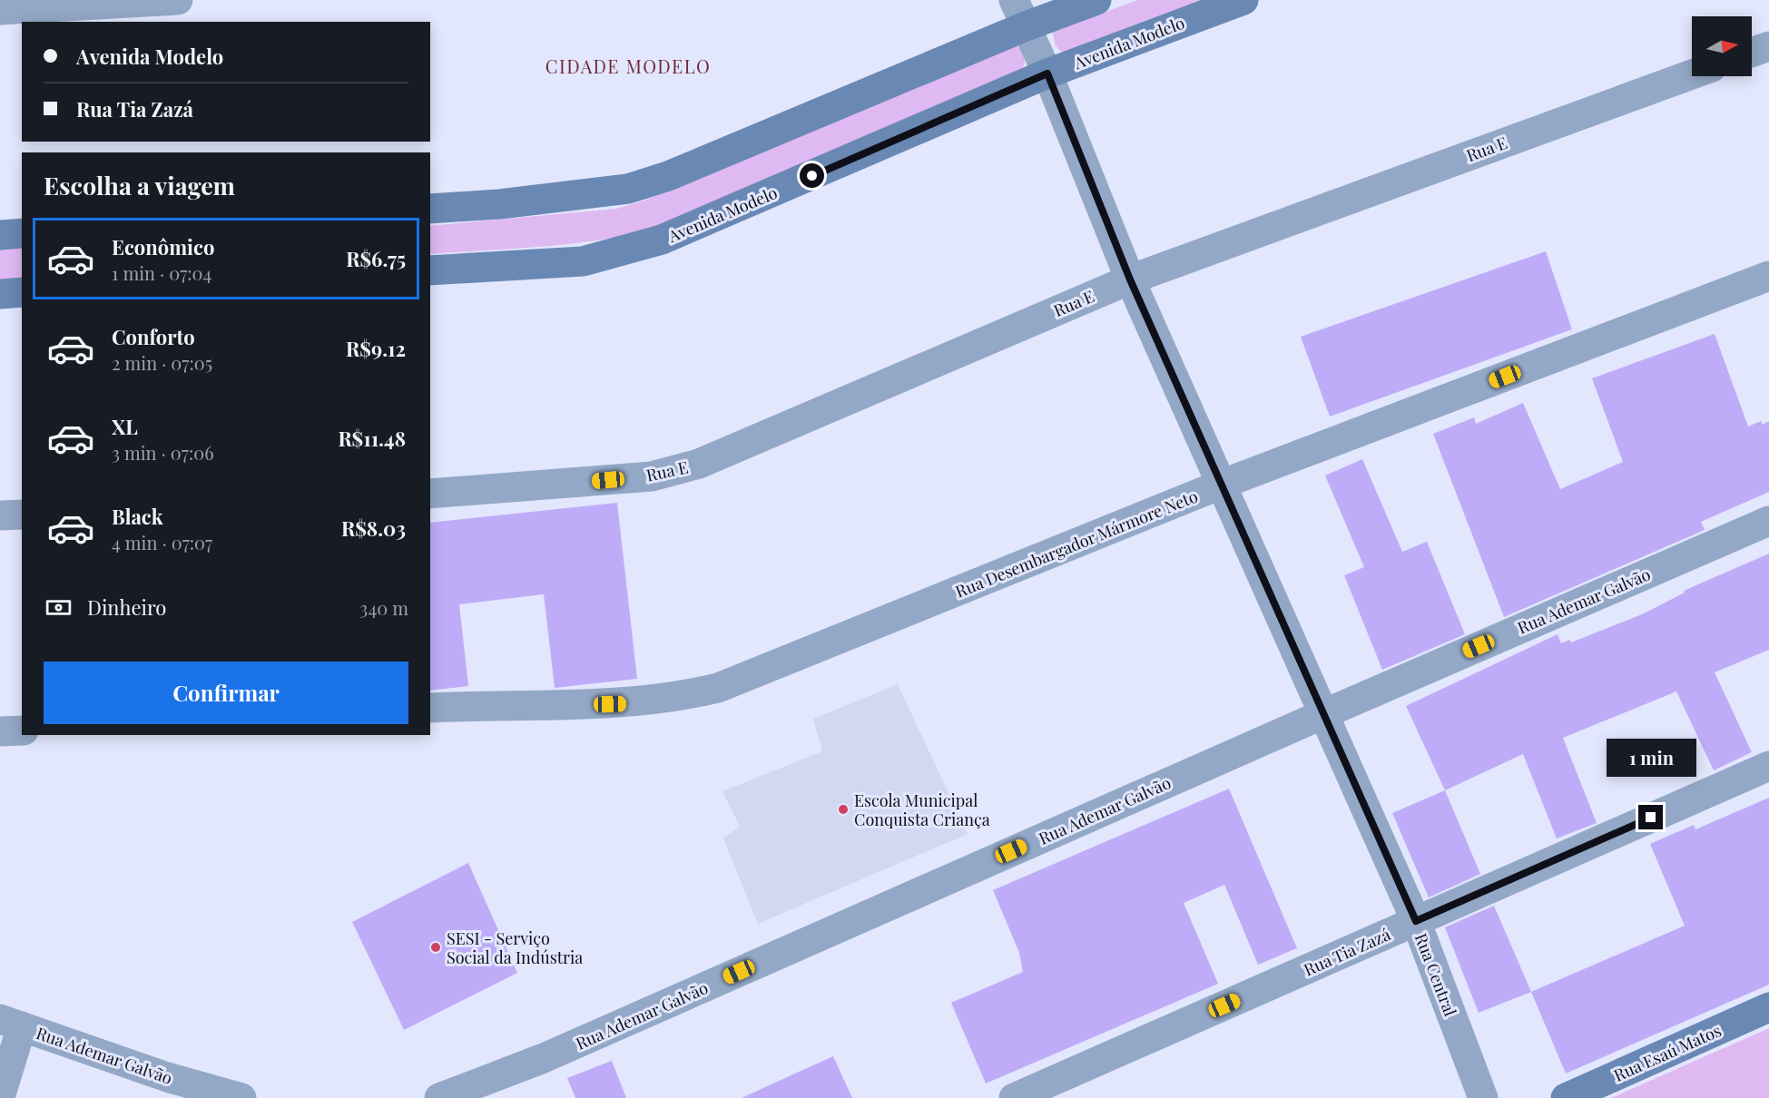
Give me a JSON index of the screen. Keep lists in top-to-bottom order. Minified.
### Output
{"streets":{"main road":["Avenida Modelo","Rua Esaú Matos"],"street":["Rua E","Rua Desembargador Mármore Neto","Rua Ademar Galvão","Rua Tia Zazá","Rua Central"]},"crossings":[["Avenida Modelo","Rua Central"],["Rua E","Rua Central"],["Rua Desembargador Mármore Neto","Rua Central"],["Rua Ademar Galvão","Rua Central"],["Rua Tia Zazá","Rua Central"]],"districts":["CIDADE MODELO"],"places":["Escola Municipal Conquista Criança","SESI - Serviço Social da Indústria"],"north":"right","page":{"banner":["Avenida Modelo","Rua Tia Zazá"],"heading":"Escolha a viagem","list":[{"name":"Econômico","note":"1 min · 07:04","value":"R$6.75"},{"name":"Conforto","note":"2 min · 07:05","value":"R$9.12"},{"name":"XL","note":"3 min · 07:06","value":"R$11.48"},{"name":"Black","note":"4 min · 07:07","value":"R$8.03"}],"pay":["Dinheiro","340 m"],"buttons":"Confirmar","bubble":"1 min"}}
